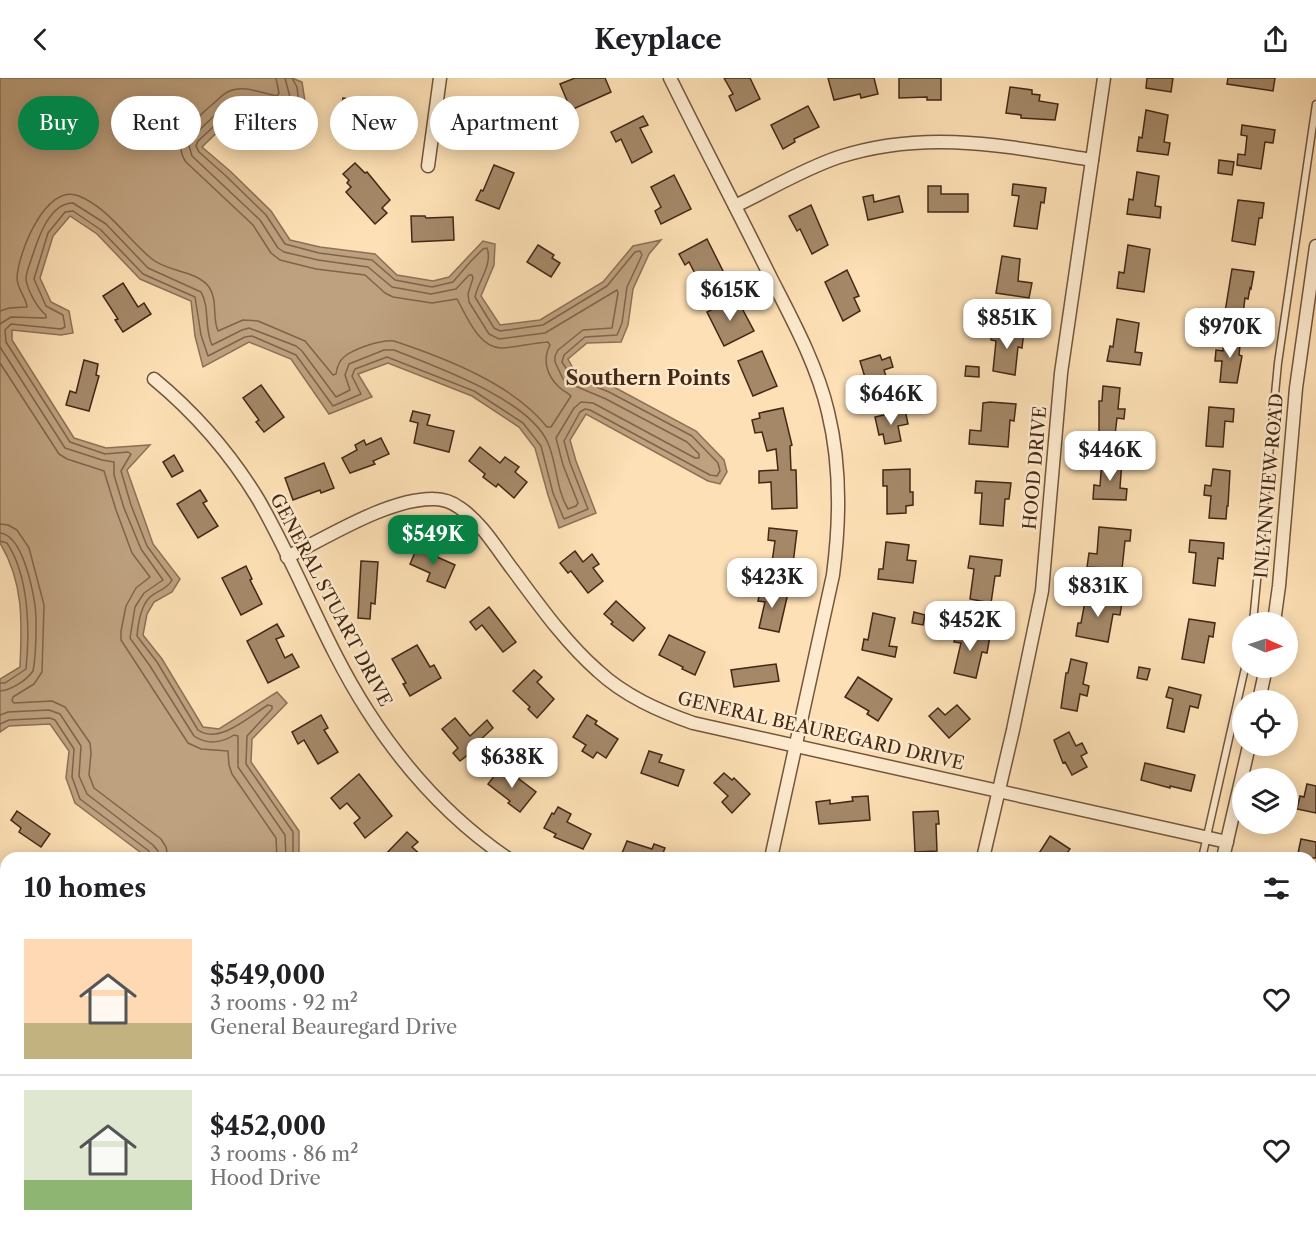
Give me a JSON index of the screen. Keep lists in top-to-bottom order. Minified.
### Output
{"streets":{"street":["HOOD DRIVE","INLYNNVIEW ROAD","GENERAL STUART DRIVE","GENERAL BEAUREGARD DRIVE"]},"crossings":[["HOOD DRIVE","GENERAL BEAUREGARD DRIVE"],["GENERAL STUART DRIVE","GENERAL BEAUREGARD DRIVE"]],"districts":["Southern Points"],"north":"right","page":{"header":"Keyplace","chip":["Buy","Rent","Filters","New","Apartment"],"price":["$615K","$851K","$970K","$646K","$446K","$549K","$423K","$831K","$452K","$638K"],"heading":"10 homes","list":[{"name":"$549,000","note":"3 rooms · 92 m² · General Beauregard Drive"},{"name":"$452,000","note":"3 rooms · 86 m² · Hood Drive"}]}}
